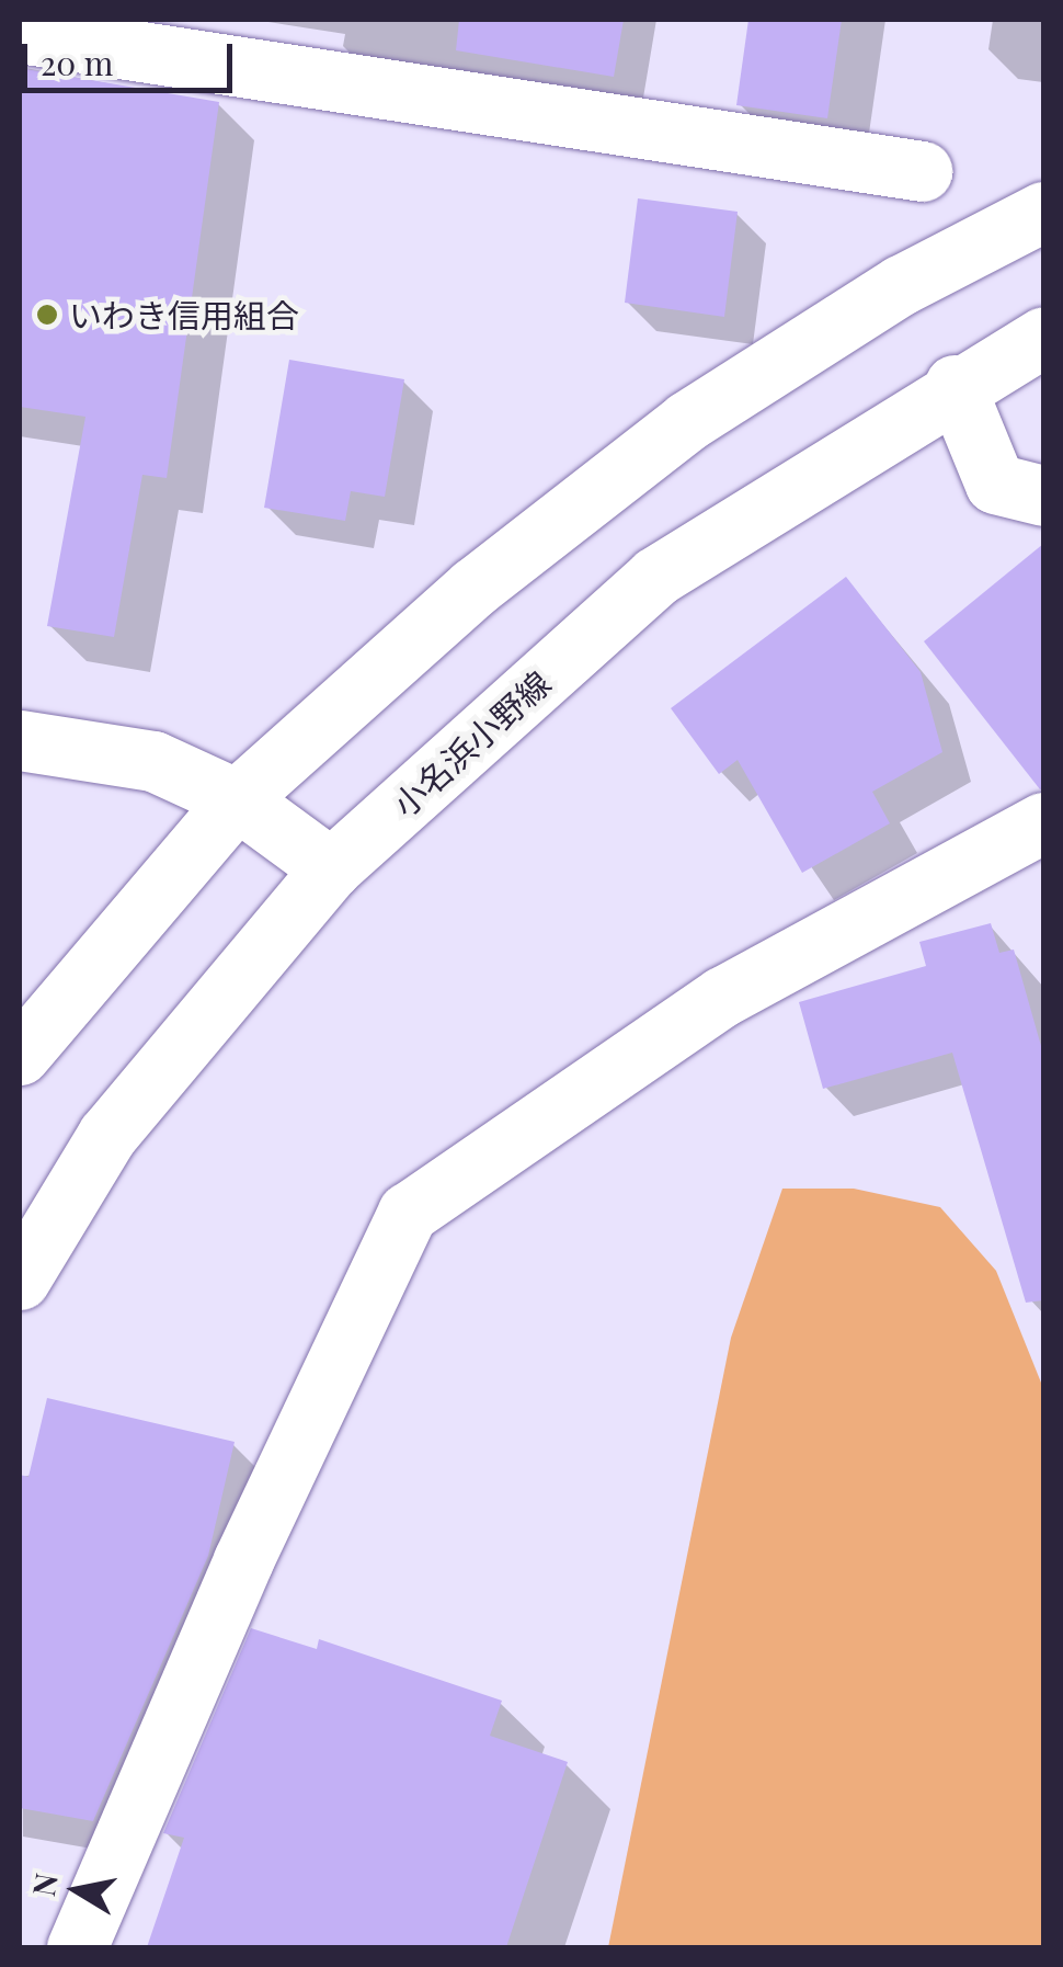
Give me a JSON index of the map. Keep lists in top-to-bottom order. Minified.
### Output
{"streets":{"street":["小名浜小野線"]},"places":["いわき信用組合"],"scale_bar":"20 m","north":"left"}
